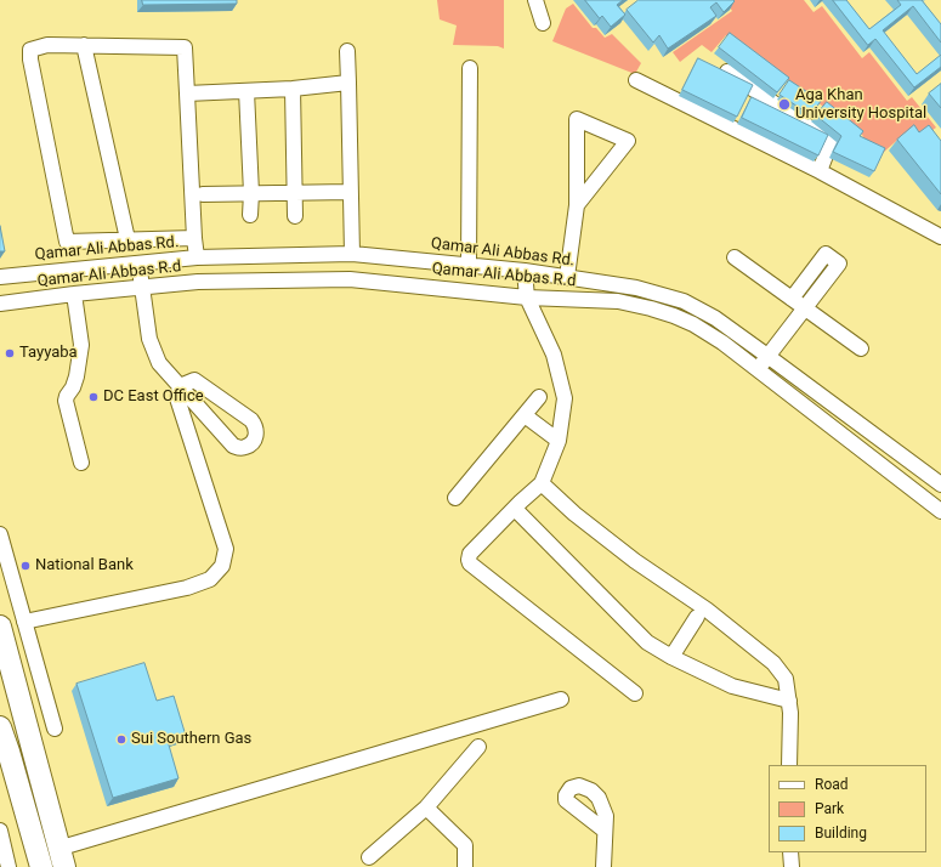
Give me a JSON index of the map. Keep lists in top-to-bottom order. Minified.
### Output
{"streets":{"street":["Qamar Ali Abbas Rd.","Qamar Ali Abbas R.d"]},"places":["Aga Khan University Hospital","Tayyaba","DC East Office","National Bank","Sui Southern Gas"],"legend":["Road","Park","Building"]}
